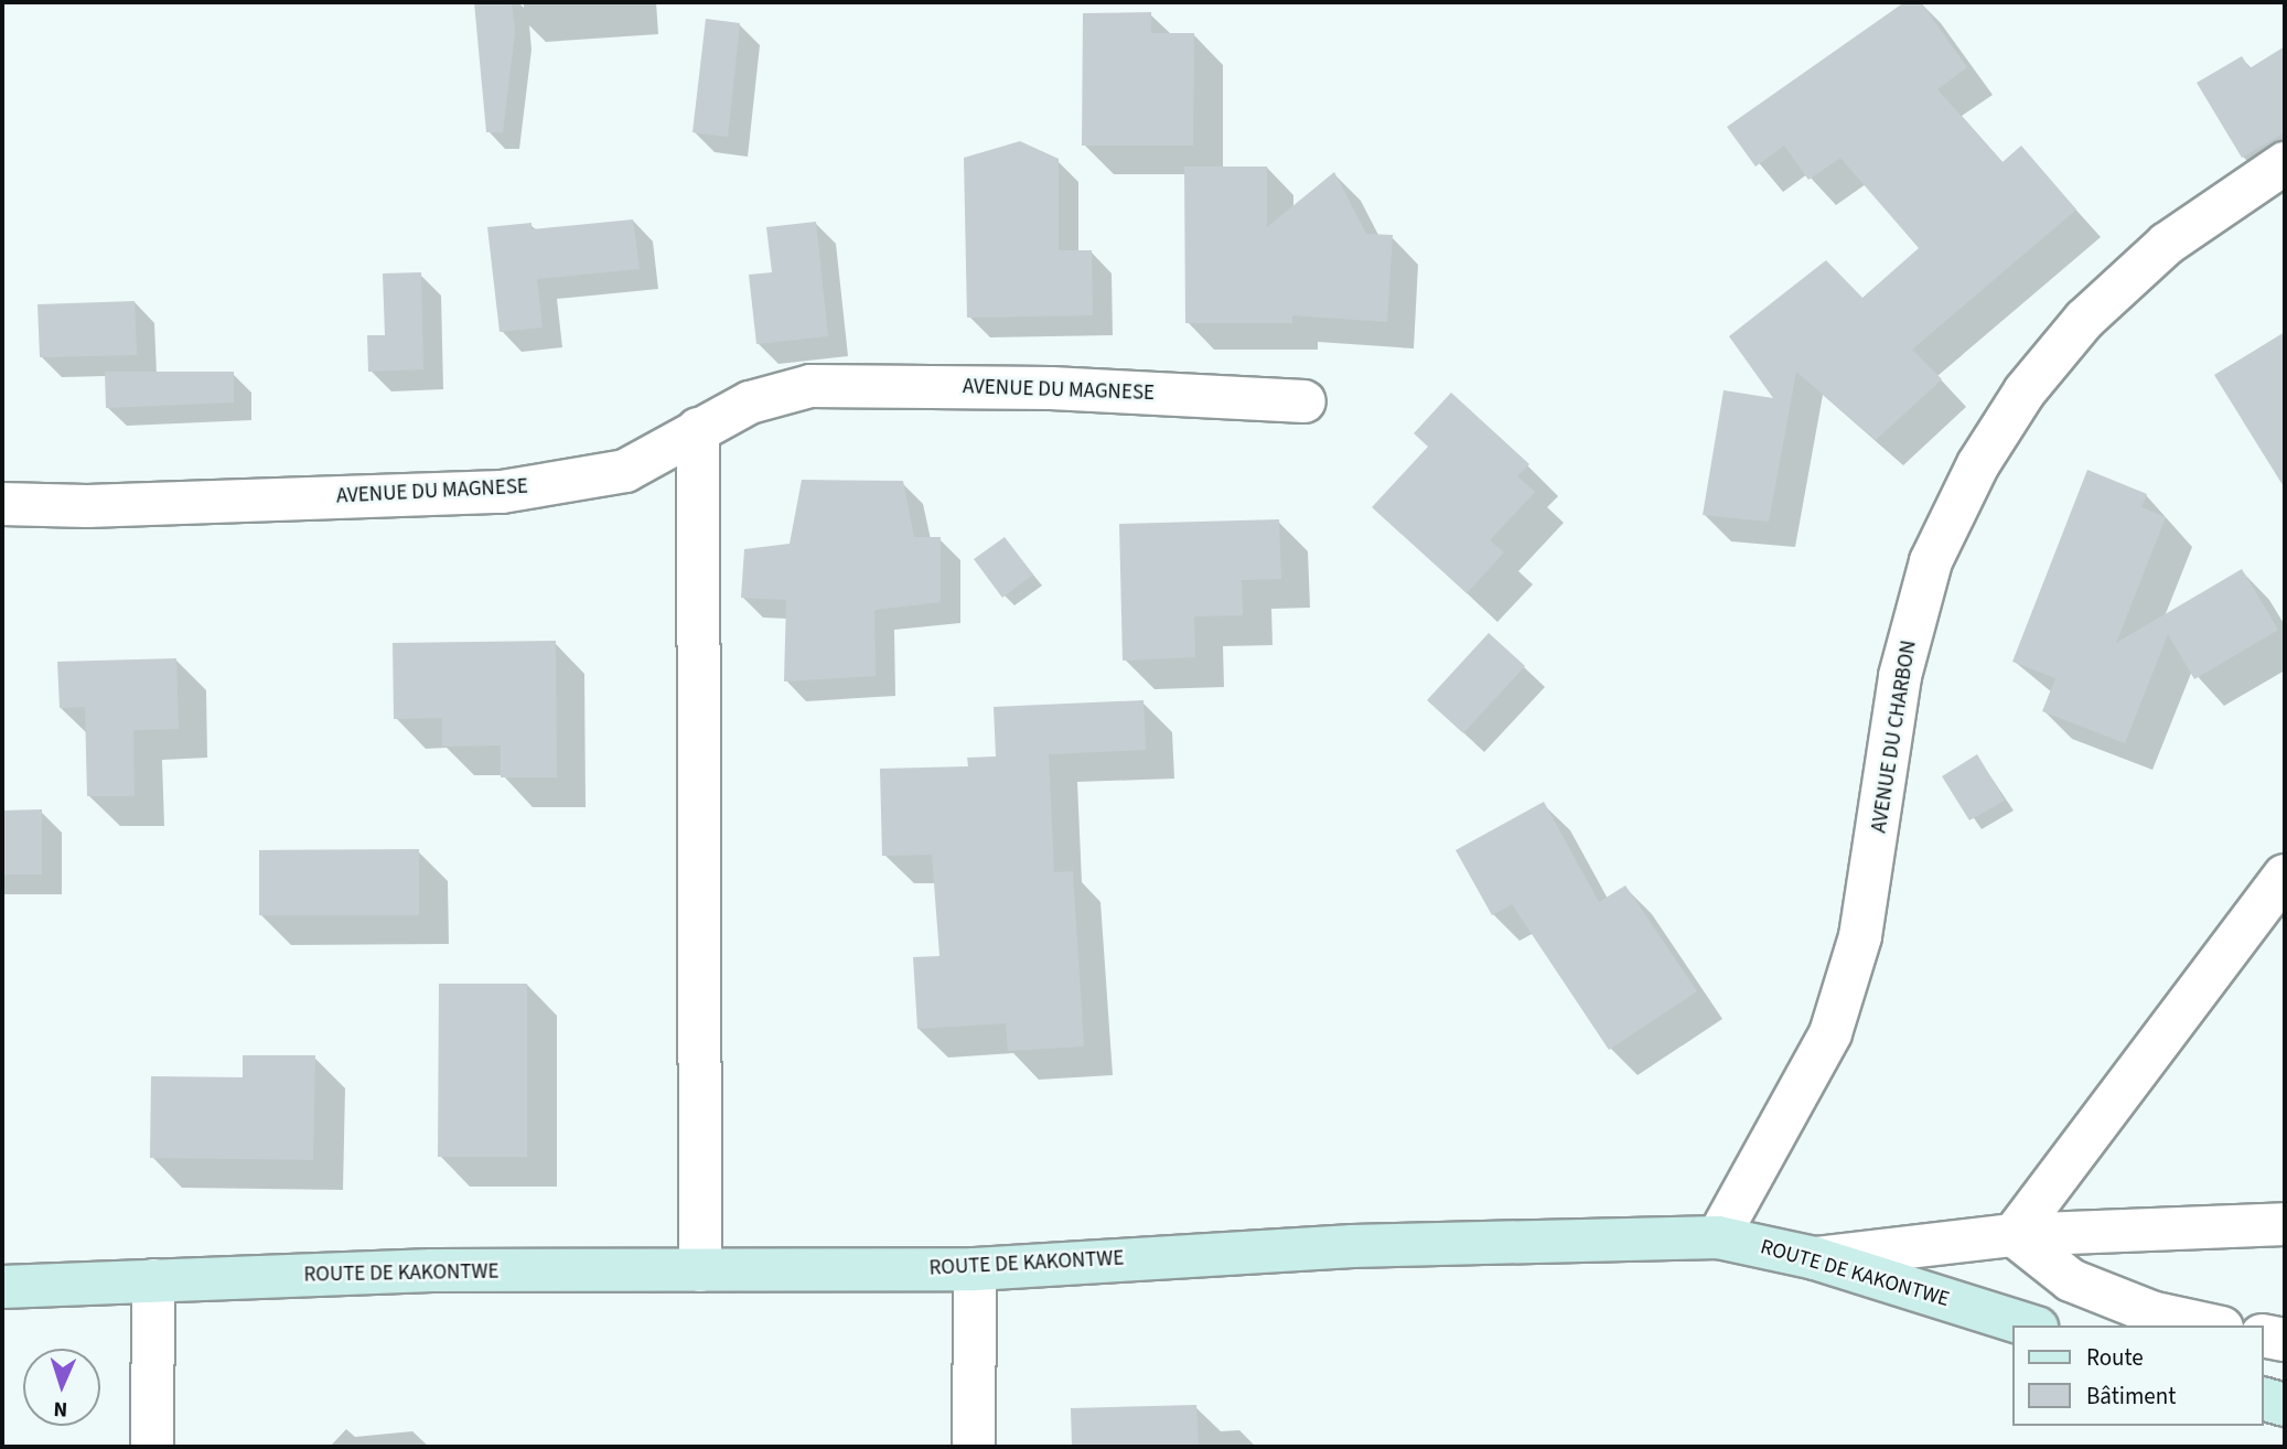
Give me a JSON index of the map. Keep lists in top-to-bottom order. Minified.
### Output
{"streets":{"street":["AVENUE DU MAGNESE","AVENUE DU CHARBON","ROUTE DE KAKONTWE"]},"crossings":[["AVENUE DU CHARBON","ROUTE DE KAKONTWE"]],"legend":["Route","Bâtiment"],"north":"bottom"}
